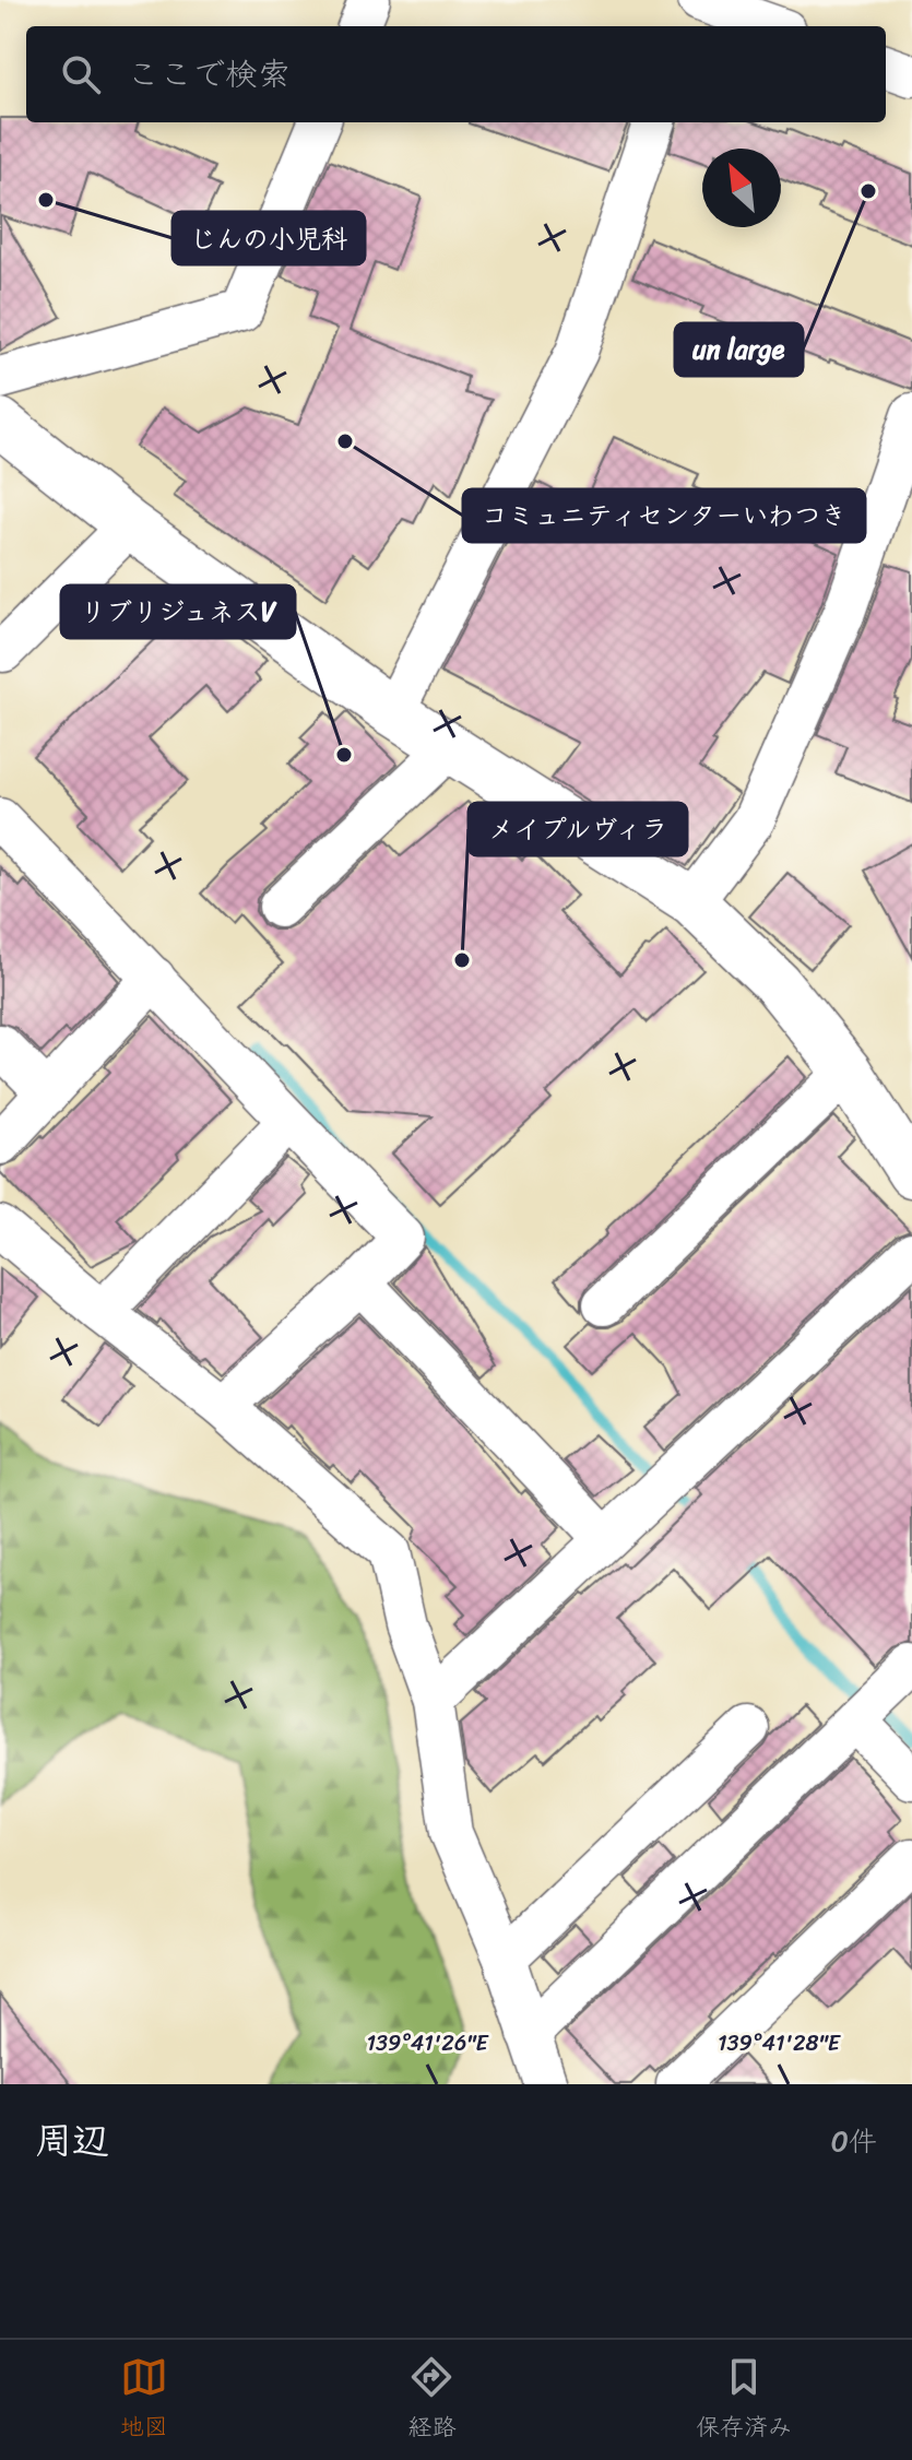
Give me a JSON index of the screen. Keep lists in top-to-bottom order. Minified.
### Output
{"places":["un large","じんの小児科","コミュニティセンターいわつき","リブリジュネスV","メイプルヴィラ"],"north":"top left","page":{"search":"ここで検索","heading":["周辺","0件"],"nav":["地図","経路","保存済み"]},"coordinates":["139°41'26\"E","139°41'28\"E"]}
